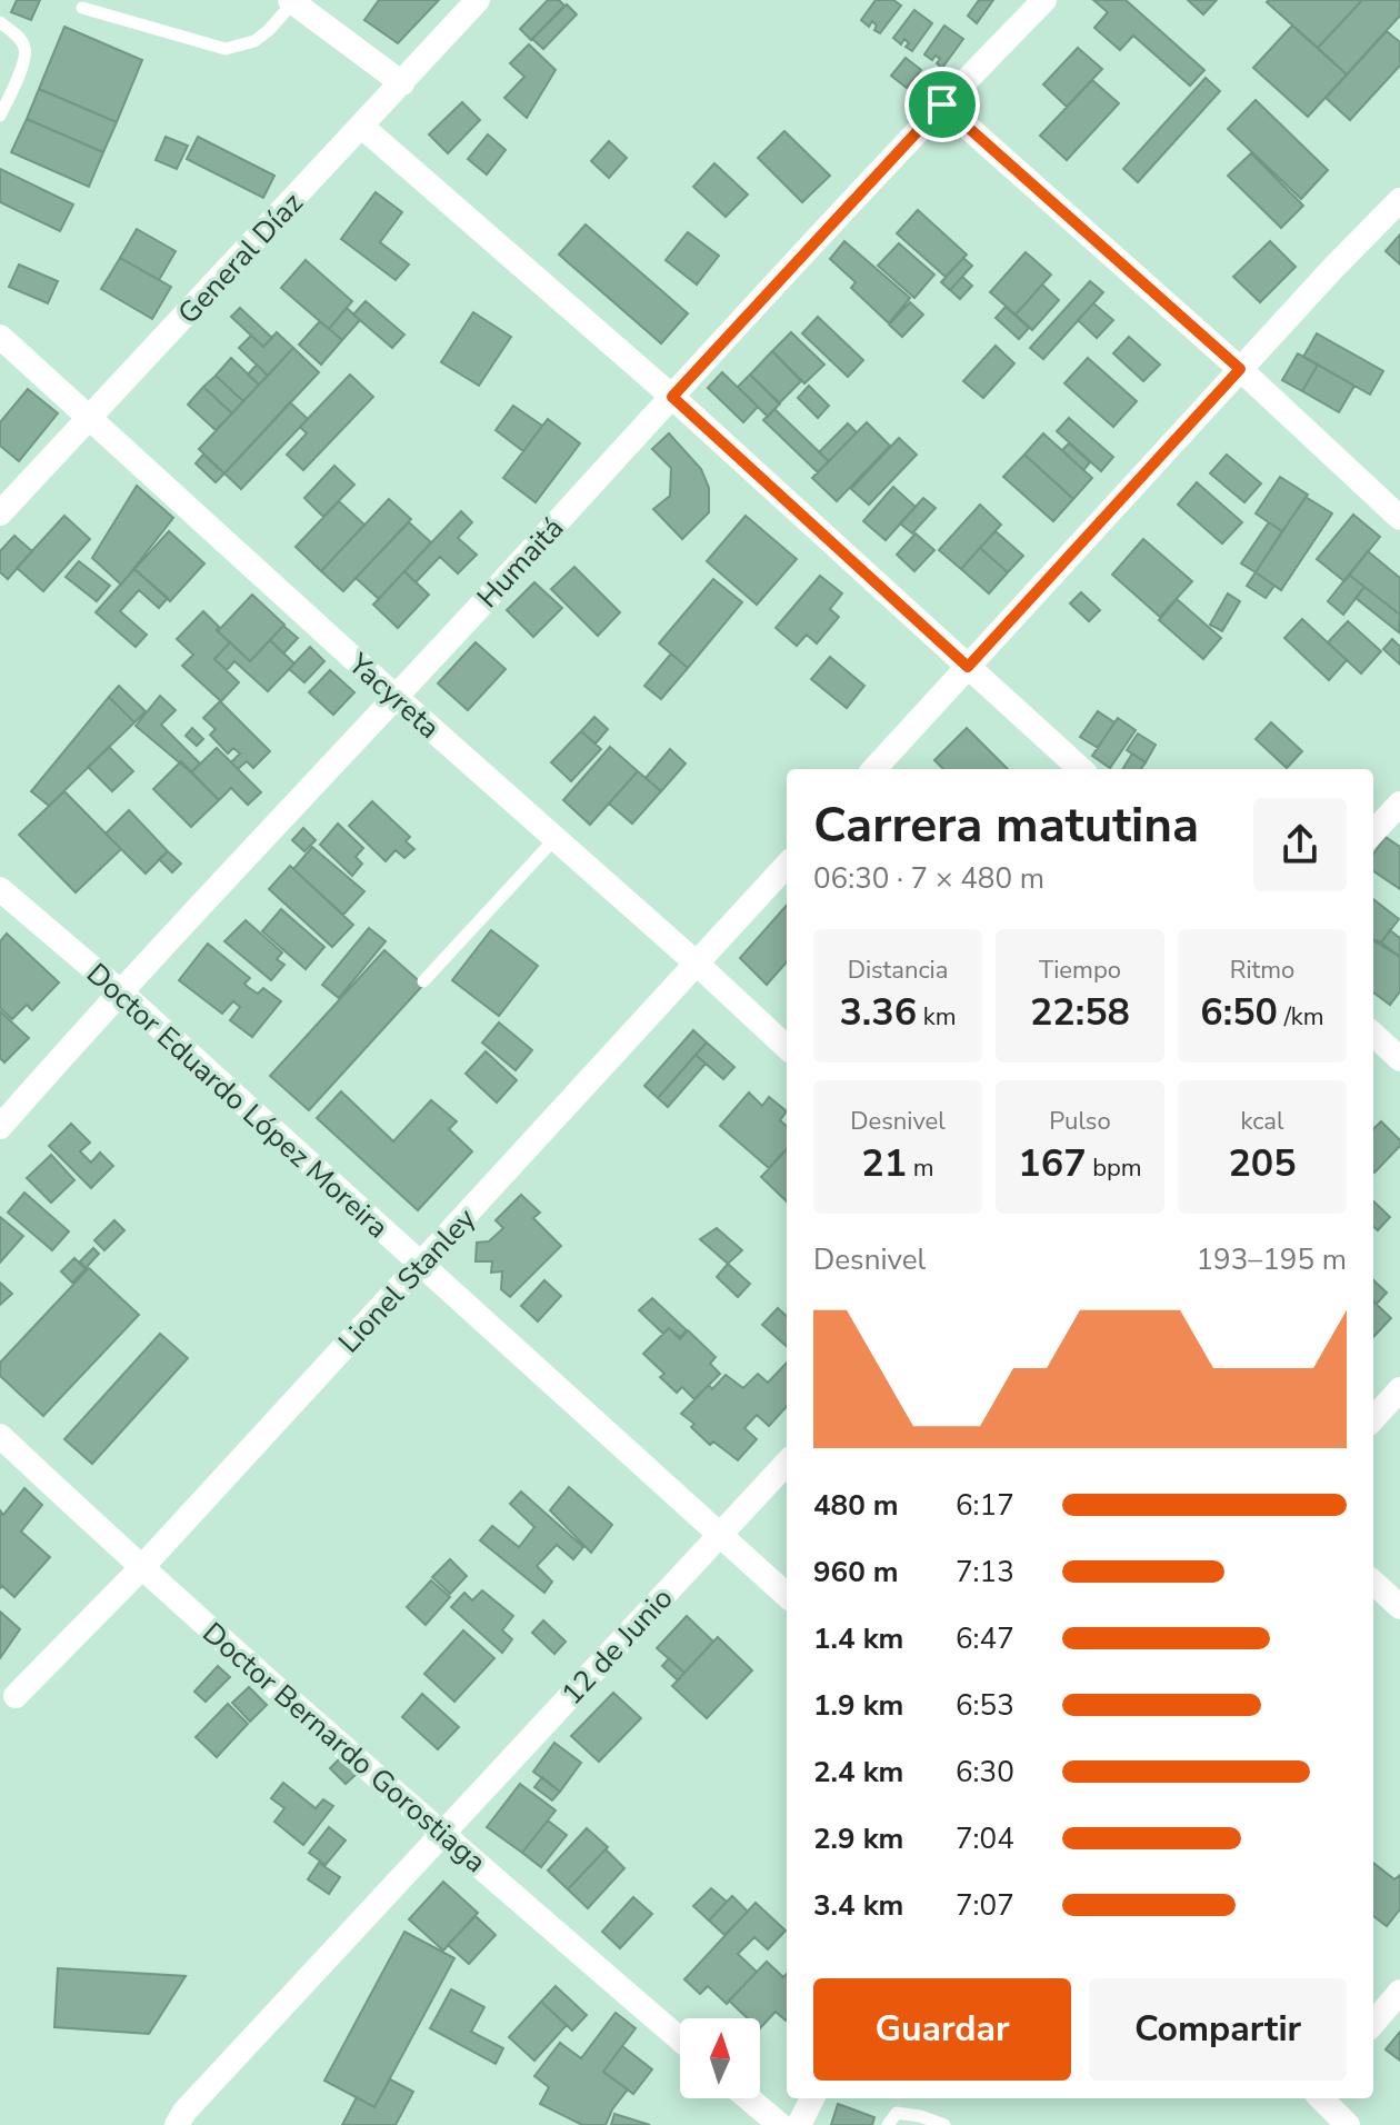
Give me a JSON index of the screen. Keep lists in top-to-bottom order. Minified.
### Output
{"streets":{"street":["General Díaz","Humaitá","Yacyreta","Doctor Eduardo López Moreira","Lionel Stanley","12 de Junio","Doctor Bernardo Gorostiaga"]},"crossings":[["General Díaz","Yacyreta"],["Humaitá","Yacyreta"],["Humaitá","Doctor Eduardo López Moreira"],["Yacyreta","Lionel Stanley"],["Doctor Eduardo López Moreira","Lionel Stanley"],["Doctor Eduardo López Moreira","12 de Junio"],["Lionel Stanley","Doctor Bernardo Gorostiaga"],["12 de Junio","Doctor Bernardo Gorostiaga"]],"north":"top","page":{"heading":["Carrera matutina","06:30 · 7 × 480 m"],"stats":[["Distancia","3.36 km"],["Tiempo","22:58"],["Ritmo","6:50 /km"],["Desnivel","21 m"],["Pulso","167 bpm"],["kcal","205"]],"chart":["Desnivel","193–195 m"],"list":[{"name":"480 m","note":"6:17"},{"name":"960 m","note":"7:13"},{"name":"1.4 km","note":"6:47"},{"name":"1.9 km","note":"6:53"},{"name":"2.4 km","note":"6:30"},{"name":"2.9 km","note":"7:04"},{"name":"3.4 km","note":"7:07"}],"buttons":["Guardar","Compartir"]}}
